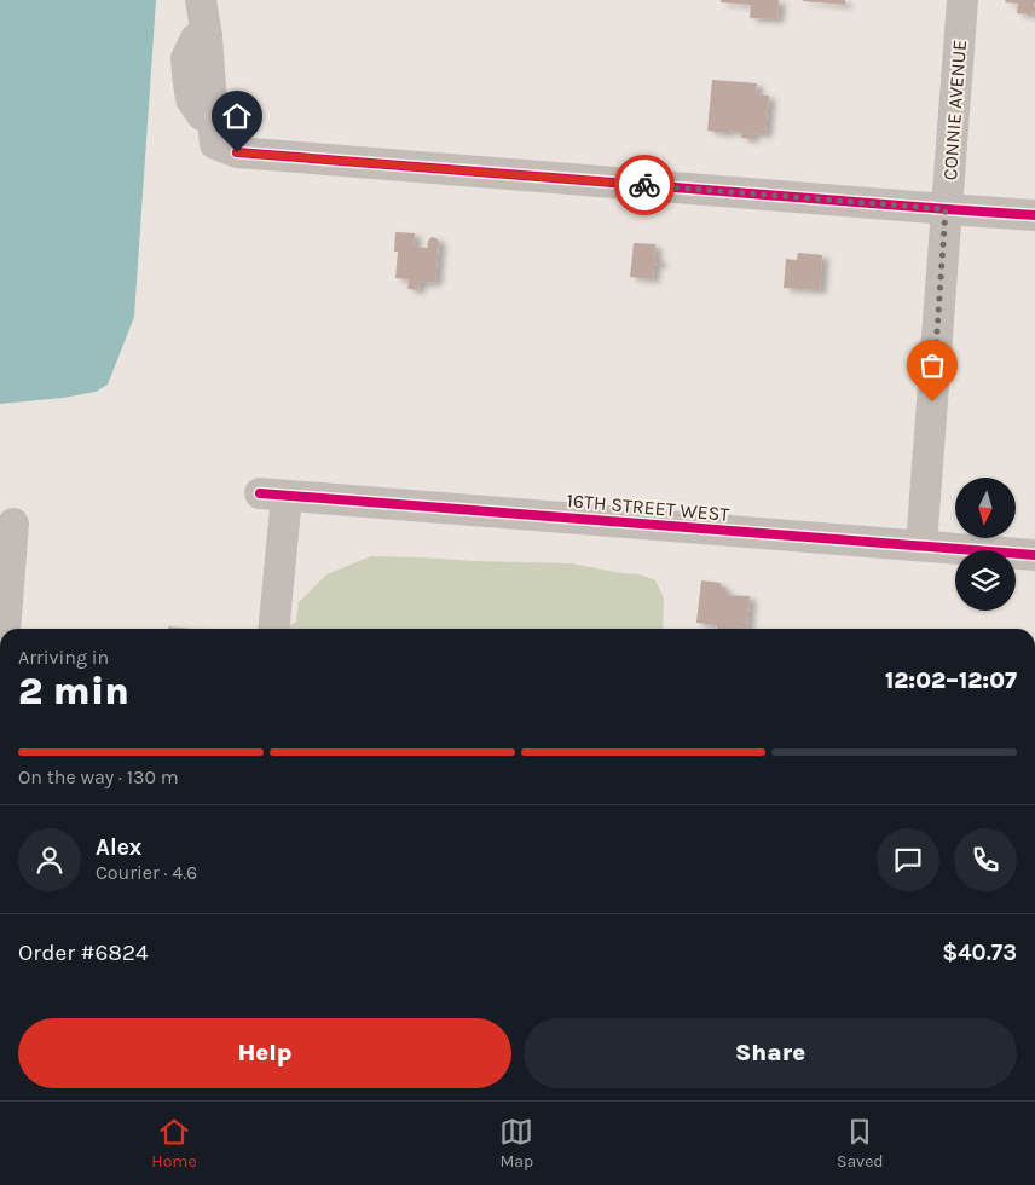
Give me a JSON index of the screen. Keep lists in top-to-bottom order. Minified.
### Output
{"streets":{"street":["CONNIE AVENUE","16TH STREET WEST"]},"crossings":[["CONNIE AVENUE","16TH STREET WEST"]],"north":"bottom","page":{"heading":["2 min","Arriving in","12:02–12:07"],"panel":["Alex","Courier · 4.6","Order #6824","$40.73"],"bar":"On the way · 130 m","buttons":["Help","Share"],"tabs":["Home","Map","Saved"]}}
